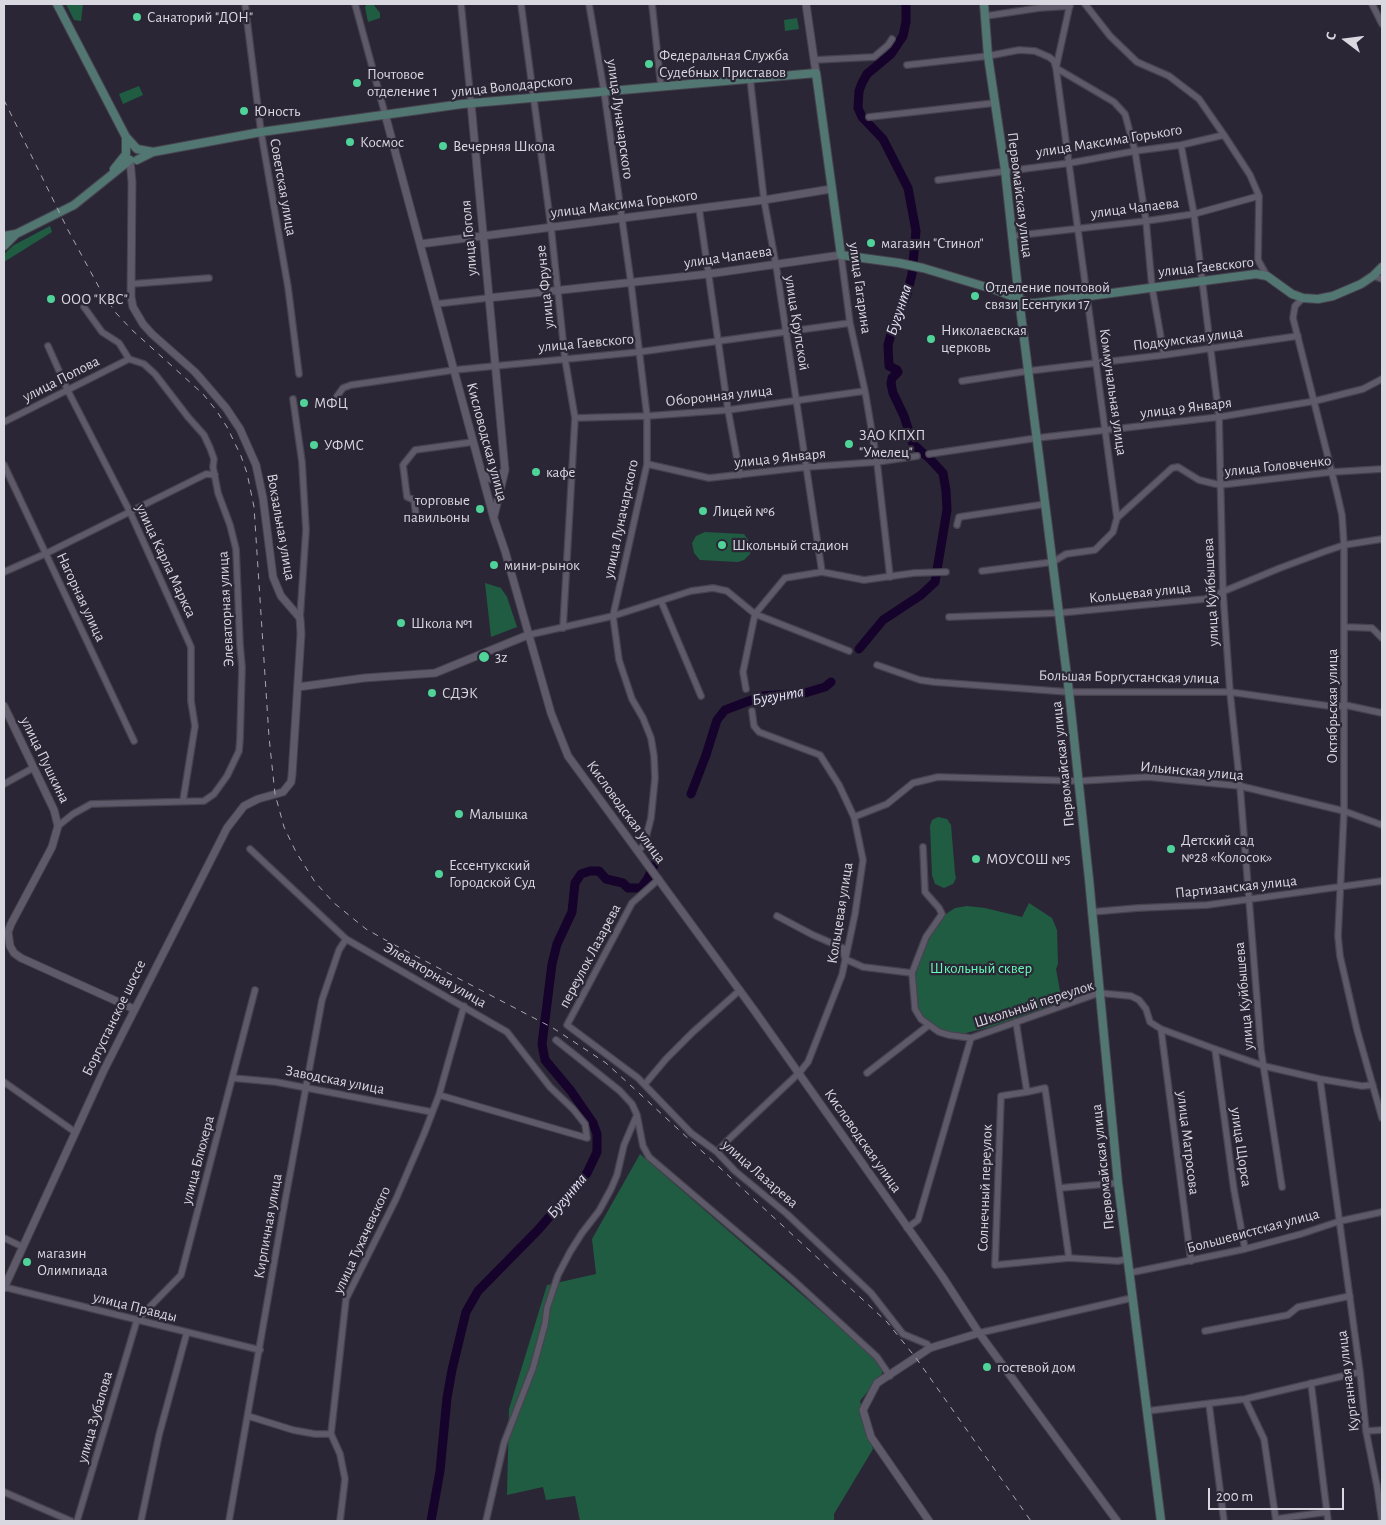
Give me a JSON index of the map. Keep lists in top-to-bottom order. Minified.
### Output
{"streets":{"main road":["улица Володарского","Первомайская улица","улица Чапаева","улица Гаевского","улица Гагарина"],"street":["улица Луначарского","улица Максима Горького","Советская улица","улица Гоголя","улица Фрунзе","улица Крупской","Подкумская улица","улица Попова","Коммунальная улица","Оборонная улица","улица 9 Января","Кисловодская улица","улица Головченко","Вокзальная улица","улица Карла Маркса","улица Куйбышева","Кольцевая улица","Нагорная улица","Элеваторная улица","Большая Боргустанская улица","Октябрьская улица","улица Пушкина","Ильинская улица","Партизанская улица","переулок Лазарева","Школьный переулок","Боргустанское шоссе","Заводская улица","улица Матросова","улица Щорса","улица Блюхера","улица Лазарева","Солнечный переулок","Кирпичная улица","Большевистская улица","улица Тухачевского","улица Правды","Курганная улица","улица Зубалова"]},"crossings":[["улица Володарского","улица Луначарского"],["улица Володарского","Советская улица"],["улица Володарского","улица Гоголя"],["улица Володарского","улица Фрунзе"],["улица Володарского","улица Гагарина"],["улица Володарского","улица Крупской"],["улица Володарского","Кисловодская улица"],["улица Луначарского","улица Максима Горького"],["улица Луначарского","улица Чапаева"],["улица Луначарского","улица Гаевского"],["улица Луначарского","Оборонная улица"],["улица Луначарского","улица 9 Января"],["улица Луначарского","Кисловодская улица"],["улица Максима Горького","Первомайская улица"],["улица Максима Горького","улица Гоголя"],["улица Максима Горького","улица Фрунзе"],["улица Максима Горького","улица Гагарина"],["улица Максима Горького","улица Крупской"],["улица Максима Горького","Коммунальная улица"],["улица Максима Горького","Кисловодская улица"],["улица Максима Горького","улица Куйбышева"],["Первомайская улица","улица Чапаева"],["Первомайская улица","улица Гаевского"],["Первомайская улица","Подкумская улица"],["Первомайская улица","улица 9 Января"],["Первомайская улица","улица Головченко"],["Первомайская улица","Кольцевая улица"],["Первомайская улица","Большая Боргустанская улица"],["Первомайская улица","Ильинская улица"],["Первомайская улица","Партизанская улица"],["Первомайская улица","Школьный переулок"],["Первомайская улица","Солнечный переулок"],["Первомайская улица","Большевистская улица"],["улица Чапаева","улица Гоголя"],["улица Чапаева","улица Гаевского"],["улица Чапаева","улица Фрунзе"],["улица Чапаева","улица Гагарина"],["улица Чапаева","улица Крупской"],["улица Чапаева","Коммунальная улица"],["улица Чапаева","Кисловодская улица"],["улица Чапаева","улица Куйбышева"],["улица Гоголя","улица Гаевского"],["улица Гоголя","Кисловодская улица"],["улица Гаевского","улица Фрунзе"],["улица Гаевского","улица Гагарина"],["улица Гаевского","улица Крупской"],["улица Гаевского","Коммунальная улица"],["улица Гаевского","Кисловодская улица"],["улица Гаевского","улица Куйбышева"],["улица Гаевского","Октябрьская улица"],["улица Фрунзе","Оборонная улица"],["улица Гагарина","Оборонная улица"],["улица Гагарина","улица 9 Января"],["улица Крупской","Оборонная улица"],["улица Крупской","улица 9 Января"],["Подкумская улица","Коммунальная улица"],["Подкумская улица","улица Куйбышева"],["Подкумская улица","Октябрьская улица"],["улица Попова","улица Карла Маркса"],["улица Попова","Элеваторная улица"],["Коммунальная улица","улица 9 Января"],["Коммунальная улица","улица Головченко"],["улица 9 Января","улица Куйбышева"],["улица 9 Января","Октябрьская улица"],["Кисловодская улица","Кольцевая улица"],["Кисловодская улица","переулок Лазарева"],["Кисловодская улица","Школьный переулок"],["улица Головченко","улица Куйбышева"],["улица Головченко","Октябрьская улица"],["улица Карла Маркса","Элеваторная улица"],["улица Куйбышева","Кольцевая улица"],["улица Куйбышева","Большая Боргустанская улица"],["улица Куйбышева","Ильинская улица"],["улица Куйбышева","Партизанская улица"],["Кольцевая улица","Октябрьская улица"],["Кольцевая улица","Ильинская улица"],["Кольцевая улица","улица Лазарева"],["Элеваторная улица","улица Пушкина"],["Элеваторная улица","Кирпичная улица"],["Элеваторная улица","улица Тухачевского"],["Большая Боргустанская улица","Октябрьская улица"],["Октябрьская улица","Ильинская улица"],["Октябрьская улица","Партизанская улица"],["улица Пушкина","Боргустанское шоссе"],["переулок Лазарева","улица Лазарева"],["Школьный переулок","улица Матросова"],["Боргустанское шоссе","улица Правды"],["Заводская улица","улица Блюхера"],["Заводская улица","Кирпичная улица"],["Заводская улица","улица Тухачевского"],["улица Матросова","Большевистская улица"],["улица Щорса","Большевистская улица"],["улица Блюхера","улица Правды"],["улица Блюхера","улица Зубалова"],["Кирпичная улица","улица Правды"],["Большевистская улица","Курганная улица"],["улица Правды","улица Зубалова"]],"water":["Бугунта"],"parks":["Школьный сквер"],"places":["Санаторий \"ДОН\"","Федеральная Служба Судебных Приставов","Почтовое отделение 1","Юность","Космос","Вечерняя Школа","магазин \"Стинол\"","Отделение почтовой связи Есентуки 17","ООО \"КВС\"","Николаевская церковь","МФЦ","ЗАО КПХП \"Умелец\"","УФМС","кафе","торговые павильоны","Лицей №6","Школьный стадион","мини-рынок","Школа №1","3z","СДЭК","Малышка","Детский сад №28 «Колосок»","МОУСОШ №5","Ессентукский Городской Суд","магазин Олимпиада","гостевой дом"],"scale_bar":"200 m","north":"left"}
